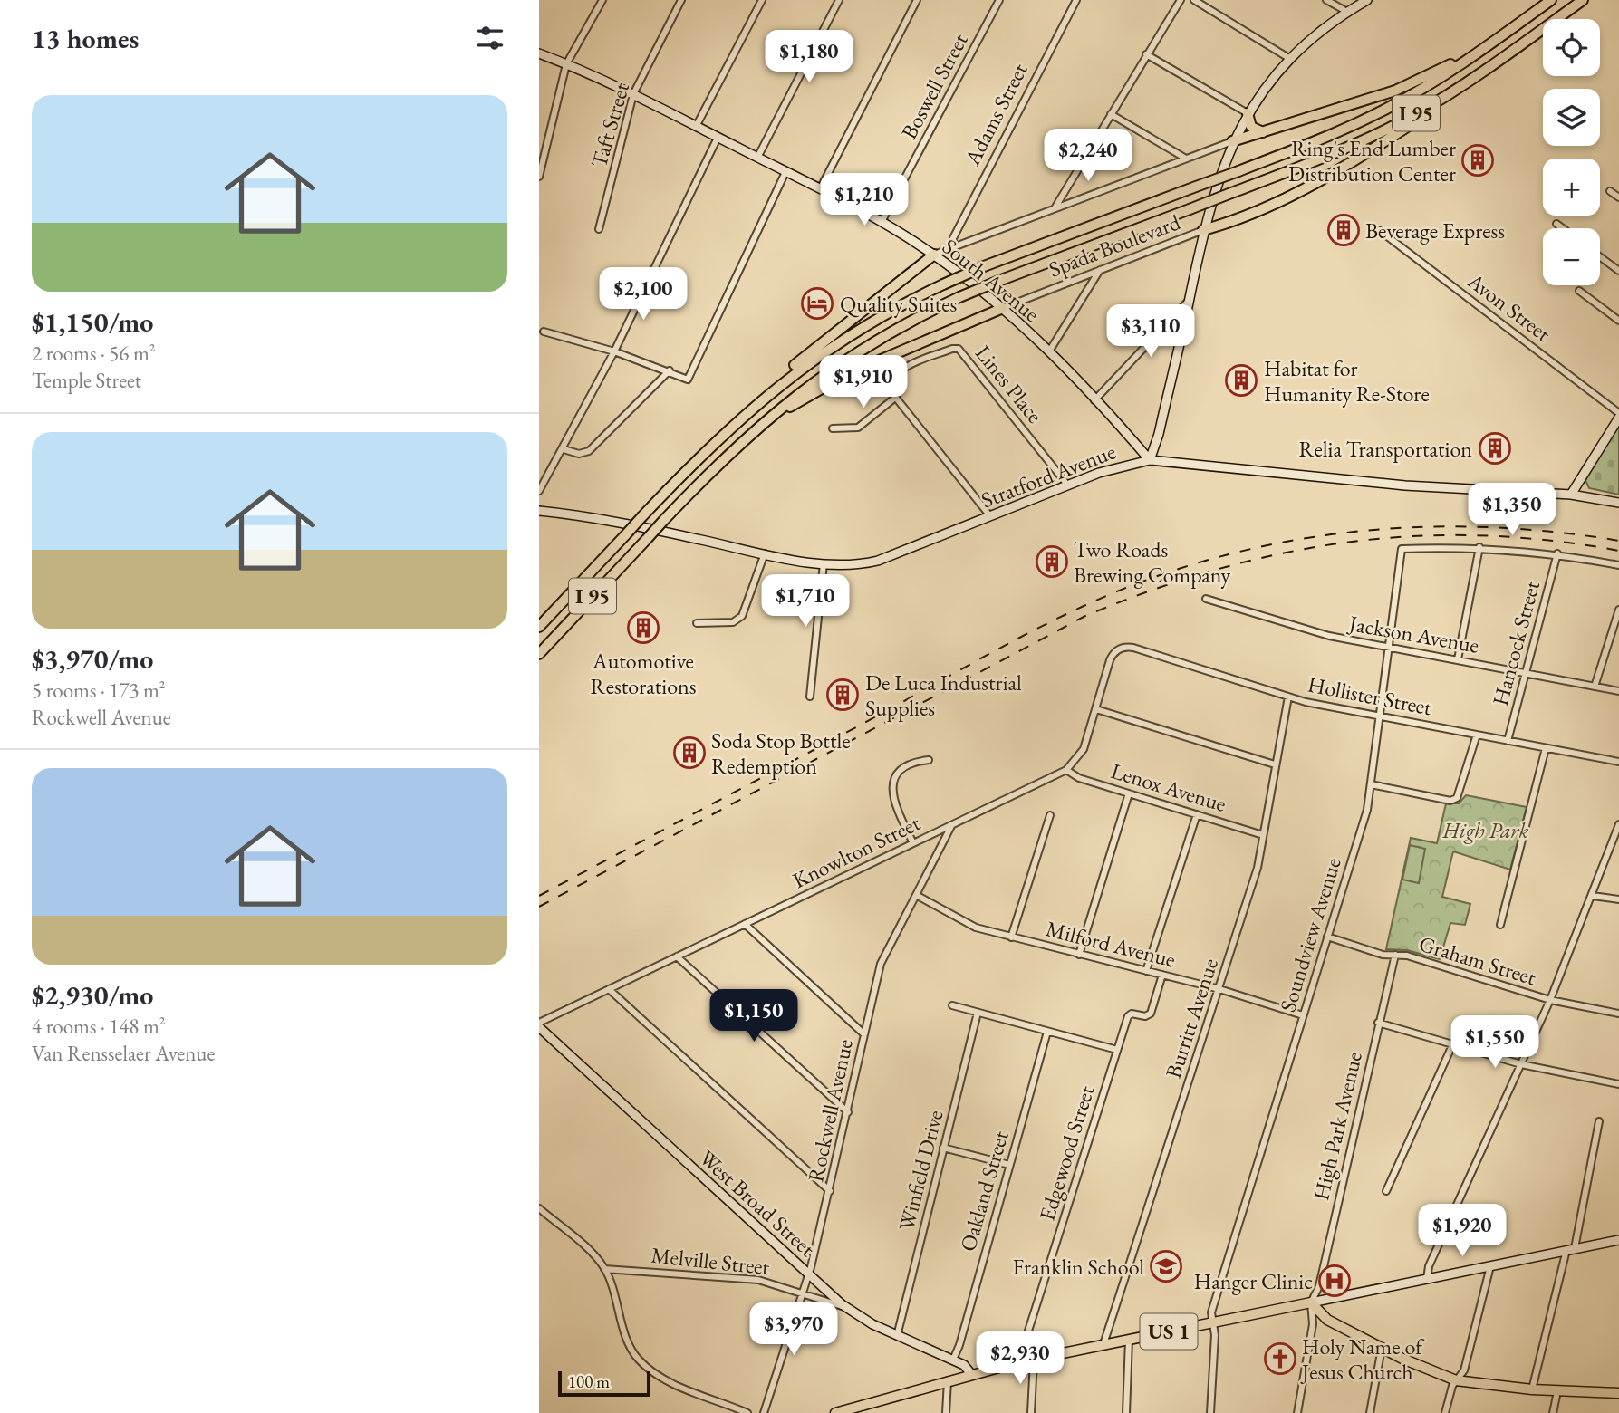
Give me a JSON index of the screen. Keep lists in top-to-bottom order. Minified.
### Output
{"streets":{"highway":["I 95"],"main road":["South Avenue","Stratford Avenue","West Broad Street","US 1"],"street":["Boswell Street","Adams Street","Taft Street","Spada Boulevard","Avon Street","Lines Place","Jackson Avenue","Hancock Street","Hollister Street","Lenox Avenue","Knowlton Street","Soundview Avenue","Milford Avenue","Graham Street","Burritt Avenue","Rockwell Avenue","High Park Avenue","Edgewood Street","Winfield Drive","Oakland Street","Melville Street"]},"crossings":[["Boswell Street","South Avenue"],["Taft Street","South Avenue"],["Spada Boulevard","South Avenue"],["South Avenue","Stratford Avenue"],["Lines Place","Stratford Avenue"],["Jackson Avenue","Hancock Street"],["Jackson Avenue","Soundview Avenue"],["Hancock Street","Hollister Street"],["Hollister Street","Knowlton Street"],["Hollister Street","Soundview Avenue"],["Hollister Street","Burritt Avenue"],["Lenox Avenue","Knowlton Street"],["Lenox Avenue","Burritt Avenue"],["Knowlton Street","Rockwell Avenue"],["Knowlton Street","West Broad Street"],["Soundview Avenue","Milford Avenue"],["Soundview Avenue","Graham Street"],["Soundview Avenue","US 1"],["Milford Avenue","Burritt Avenue"],["Milford Avenue","Rockwell Avenue"],["Milford Avenue","Edgewood Street"],["Graham Street","High Park Avenue"],["Burritt Avenue","US 1"],["Rockwell Avenue","West Broad Street"],["Rockwell Avenue","Melville Street"],["High Park Avenue","US 1"],["Edgewood Street","US 1"],["Winfield Drive","West Broad Street"],["Oakland Street","West Broad Street"],["West Broad Street","Melville Street"],["West Broad Street","US 1"]],"parks":["High Park"],"places":{"building":["Ring's End Lumber Distribution Center","Beverage Express","Habitat for Humanity Re-Store","Relia Transportation","Two Roads Brewing Company","Automotive Restorations","De Luca Industrial Supplies","Soda Stop Bottle Redemption"],"hotel":["Quality Suites"],"school or university":["Franklin School"],"hospital":["Hanger Clinic"],"church":["Holy Name of Jesus Church"]},"scale_bar":"100 m","page":{"heading":"13 homes","map_buttons":["+","−"],"price":["$1,180","$2,240","$1,210","$2,100","$3,110","$1,910","$1,350","$1,710","$1,150","$1,550","$1,920","$3,970","$2,930"],"list":[{"name":"$1,150/mo","note":"2 rooms · 56 m² · Temple Street"},{"name":"$3,970/mo","note":"5 rooms · 173 m² · Rockwell Avenue"},{"name":"$2,930/mo","note":"4 rooms · 148 m² · Van Rensselaer Avenue"}],"scale":"100 m"}}
